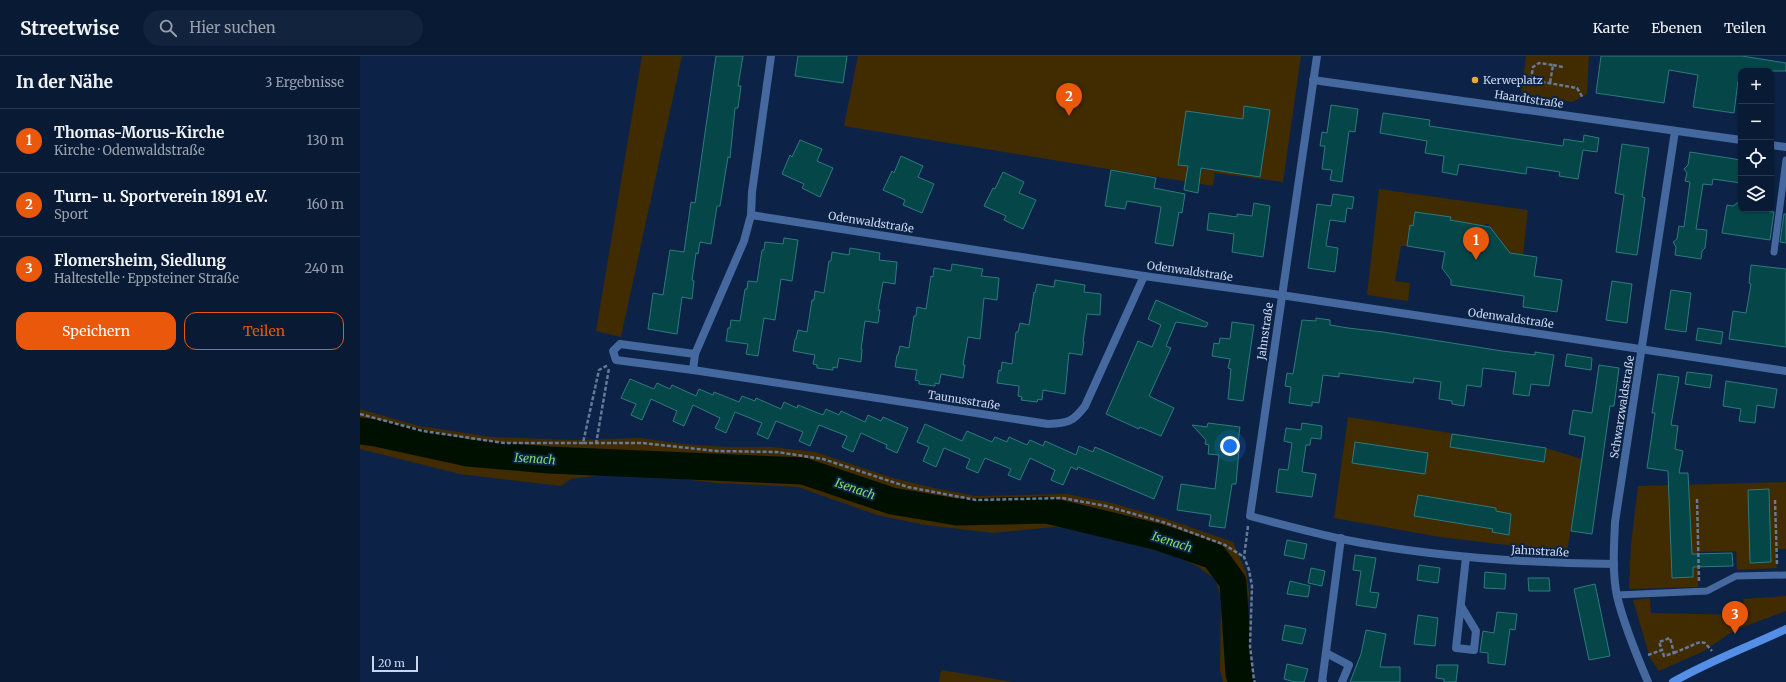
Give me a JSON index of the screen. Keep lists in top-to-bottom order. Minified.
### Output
{"streets":{"street":["Haardtstraße","Odenwaldstraße","Jahnstraße","Taunusstraße","Schwarzwaldstraße"]},"crossings":[["Haardtstraße","Jahnstraße"],["Haardtstraße","Schwarzwaldstraße"],["Odenwaldstraße","Jahnstraße"],["Odenwaldstraße","Taunusstraße"],["Odenwaldstraße","Schwarzwaldstraße"],["Jahnstraße","Schwarzwaldstraße"]],"water":["Isenach"],"places":["Kerweplatz"],"scale_bar":"20 m","page":{"header":"Streetwise","search":"Hier suchen","nav":["Karte","Ebenen","Teilen"],"heading":["In der Nähe","3 Ergebnisse"],"map_buttons":["+","−"],"pins":["2","1","3"],"list":[{"mark":"1","name":"Thomas-Morus-Kirche","note":"Kirche · Odenwaldstraße","value":"130 m"},{"mark":"2","name":"Turn- u. Sportverein 1891 e.V.","note":"Sport","value":"160 m"},{"mark":"3","name":"Flomersheim, Siedlung","note":"Haltestelle · Eppsteiner Straße","value":"240 m"}],"buttons":["Speichern","Teilen"],"scale":"20 m"}}
